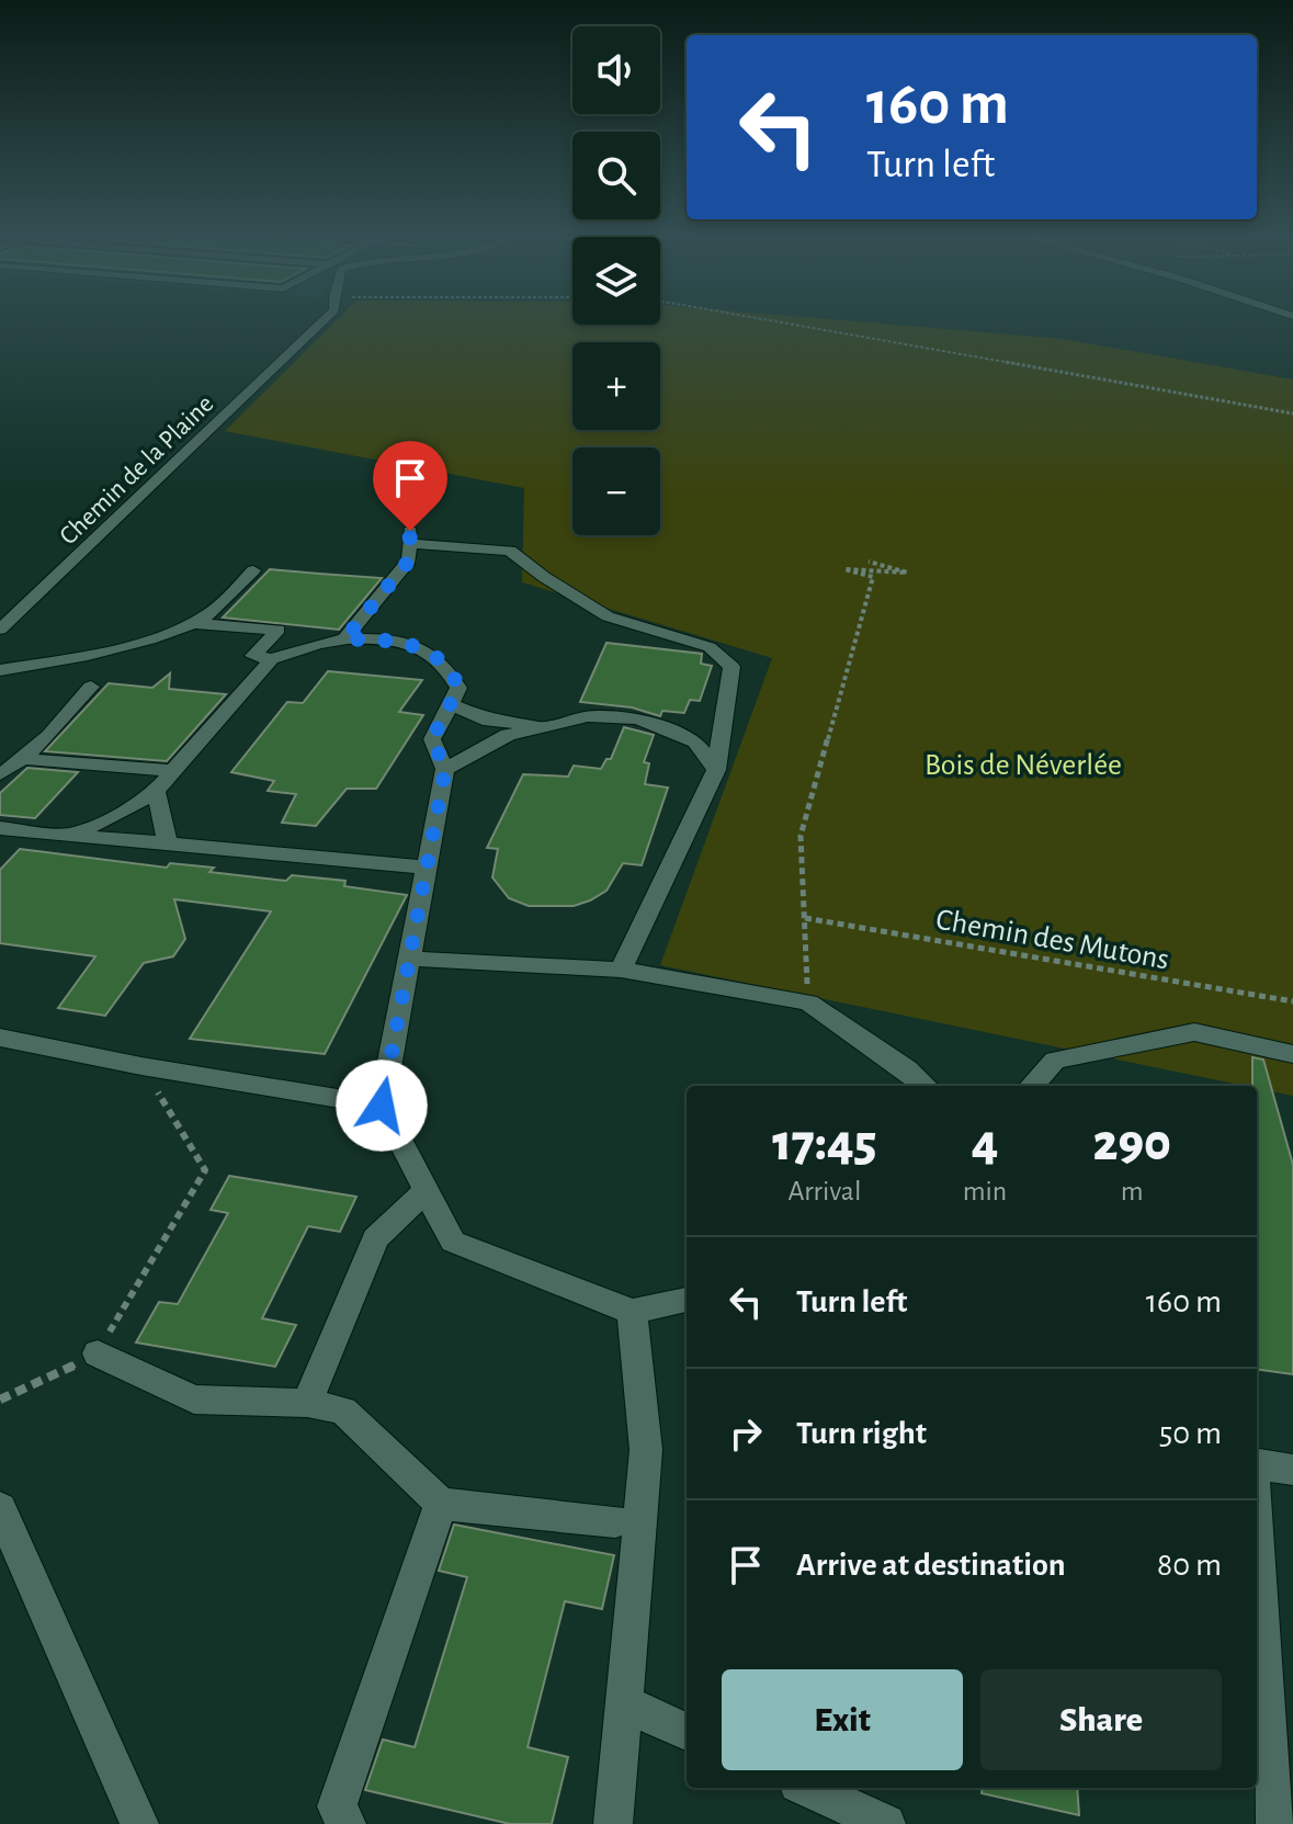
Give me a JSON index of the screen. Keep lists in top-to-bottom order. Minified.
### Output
{"streets":{"street":["Chemin de la Plaine"],"path":["Chemin des Mutons"]},"parks":["Bois de Néverlée"],"page":{"map_buttons":["+","−"],"turn":["160 m","Turn left"],"eta":["17:45","Arrival","4","min","290","m"],"list":[{"name":"Turn left","value":"160 m"},{"name":"Turn right","value":"50 m"},{"name":"Arrive at destination","value":"80 m"}],"buttons":["Exit","Share"]}}
